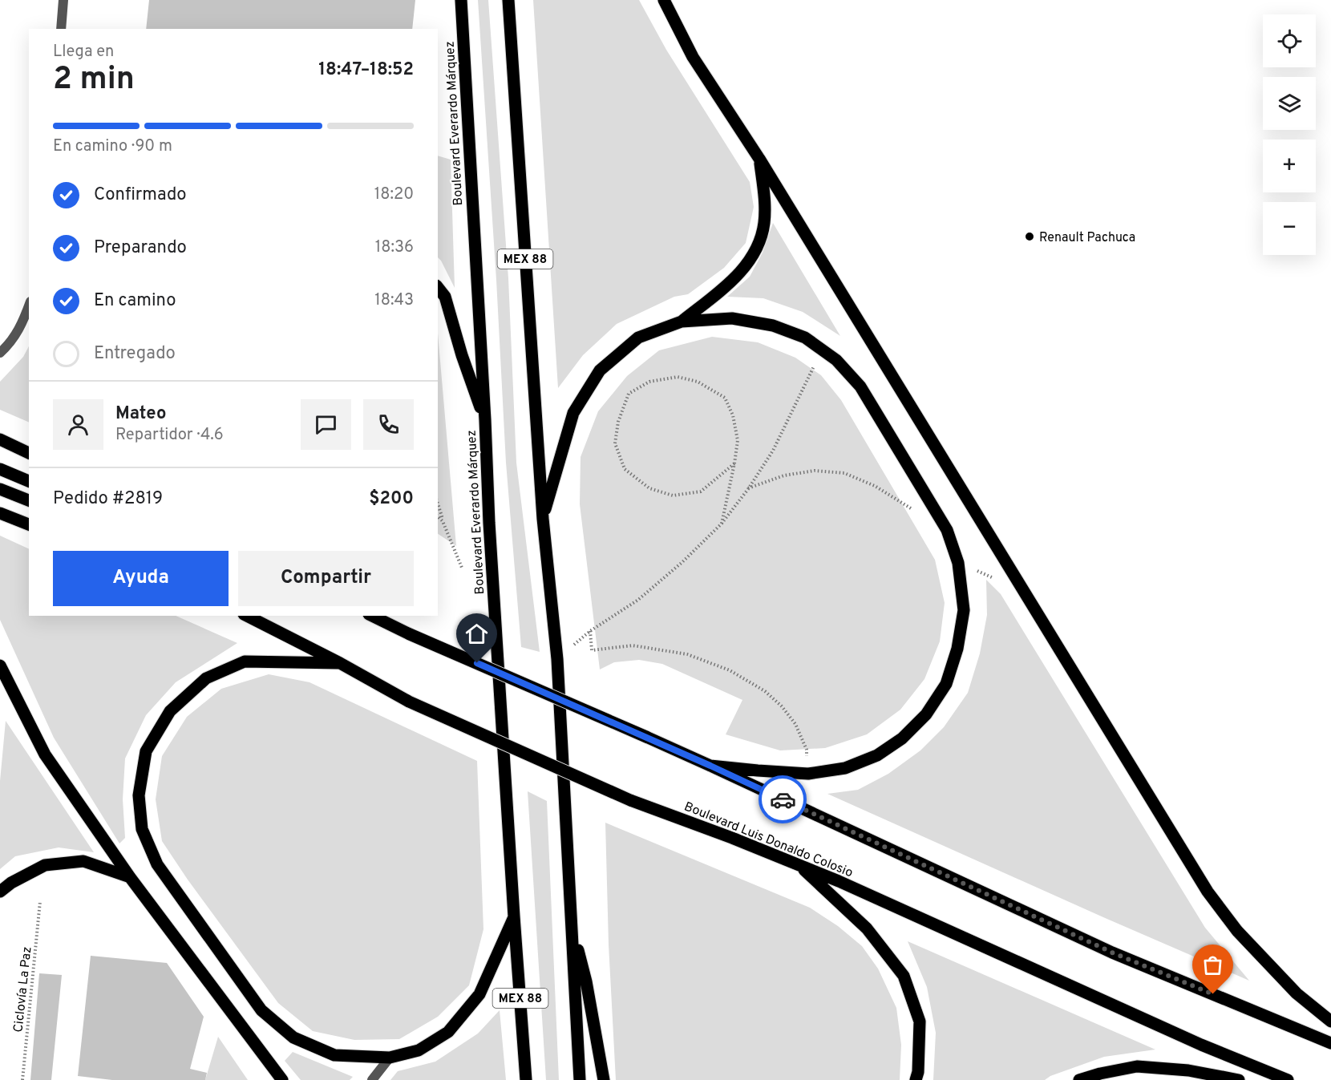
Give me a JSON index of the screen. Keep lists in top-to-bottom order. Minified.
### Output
{"streets":{"main road":["Boulevard Everardo Márquez","MEX 88","Boulevard Luis Donaldo Colosio"],"path":["Ciclovía La Paz"]},"places":["Renault Pachuca"],"page":{"map_buttons":["+","−"],"heading":["2 min","Llega en","18:47–18:52"],"panel":["Mateo","Repartidor · 4.6","Pedido #2819","$200"],"bar":"En camino · 90 m","list":[["Confirmado","18:20"],["Preparando","18:36"],["En camino","18:43"],"Entregado"],"buttons":["Ayuda","Compartir"]}}
